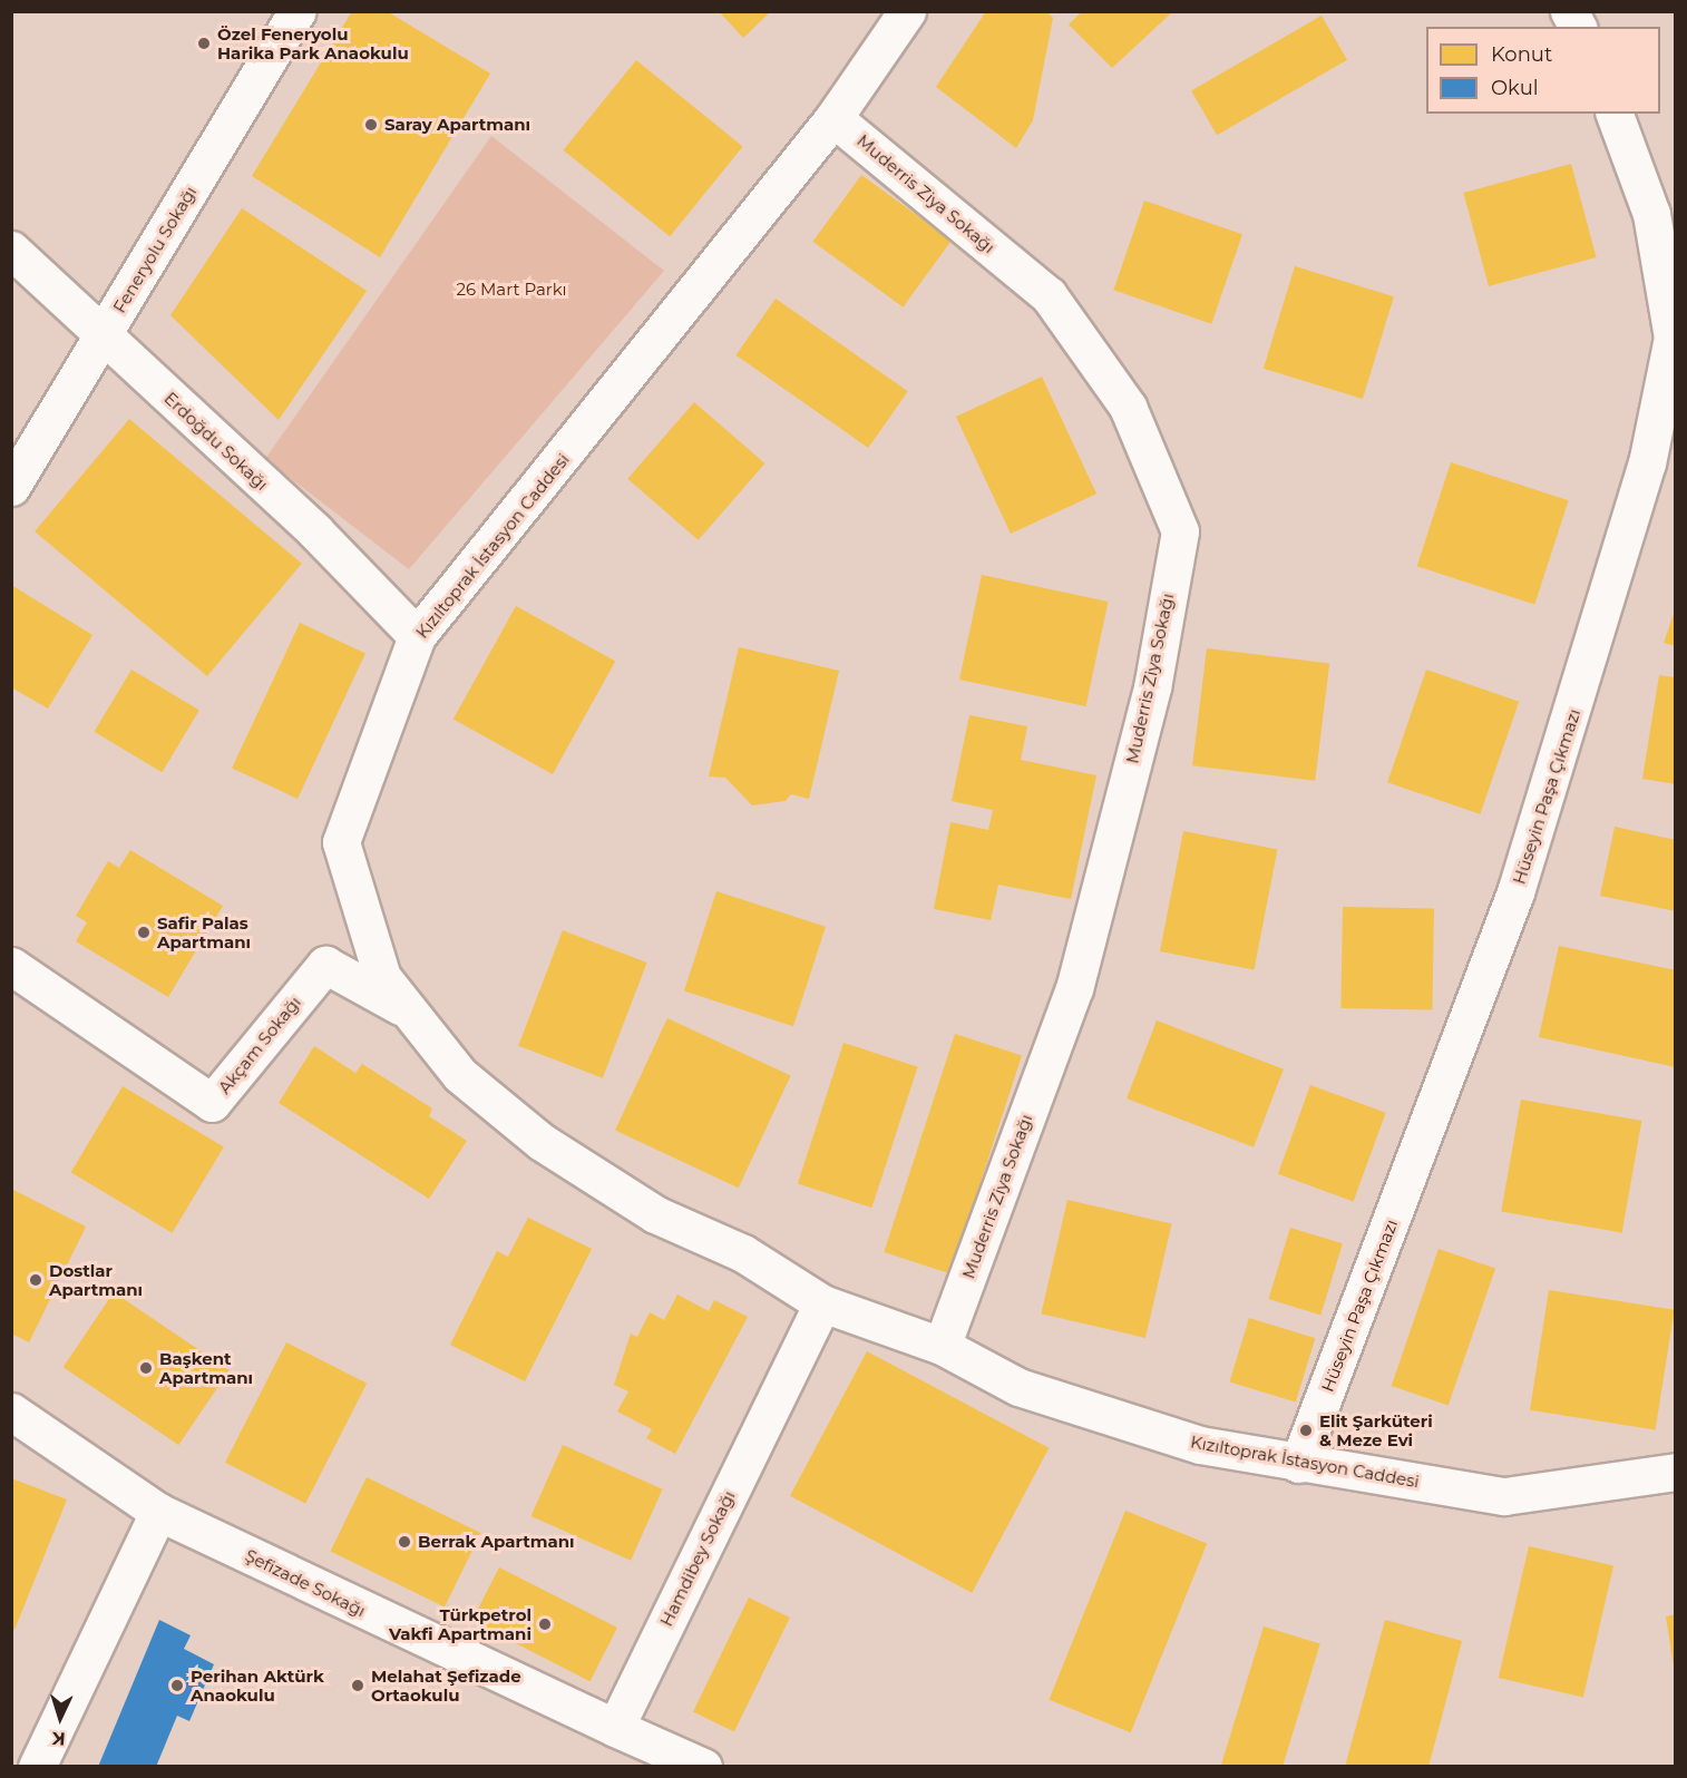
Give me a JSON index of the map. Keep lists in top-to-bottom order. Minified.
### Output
{"streets":{"street":["Muderris Ziya Sokağı","Feneryolu Sokağı","Erdoğdu Sokağı","Kızıltoprak İstasyon Caddesi","Hüseyin Paşa Çıkmazı","Akçam Sokağı","Hamdibey Sokağı","Şefizade Sokağı"]},"crossings":[["Muderris Ziya Sokağı","Kızıltoprak İstasyon Caddesi"],["Feneryolu Sokağı","Erdoğdu Sokağı"],["Erdoğdu Sokağı","Kızıltoprak İstasyon Caddesi"],["Kızıltoprak İstasyon Caddesi","Hüseyin Paşa Çıkmazı"],["Kızıltoprak İstasyon Caddesi","Akçam Sokağı"],["Kızıltoprak İstasyon Caddesi","Hamdibey Sokağı"],["Hamdibey Sokağı","Şefizade Sokağı"]],"parks":["26 Mart Parkı"],"places":["Özel Feneryolu Harika Park Anaokulu","Saray Apartmanı","Safir Palas Apartmanı","Dostlar Apartmanı","Başkent Apartmanı","Elit Şarküteri & Meze Evi","Berrak Apartmanı","Türkpetrol Vakfi Apartmani","Perihan Aktürk Anaokulu","Melahat Şefizade Ortaokulu"],"legend":["Konut","Okul"],"north":"bottom"}
